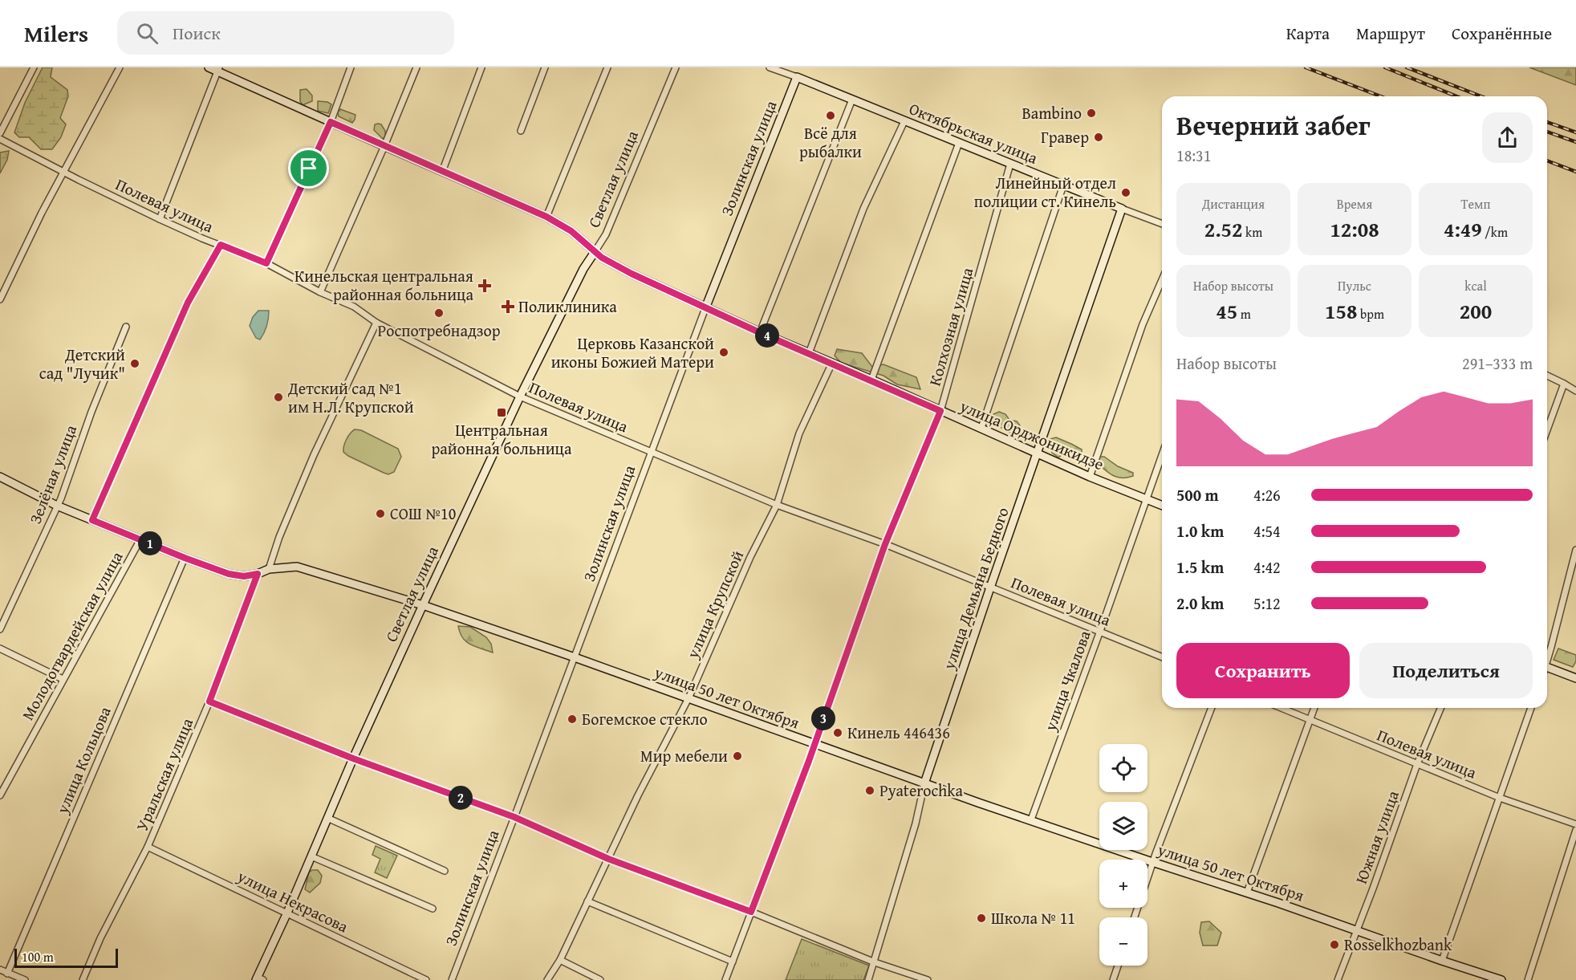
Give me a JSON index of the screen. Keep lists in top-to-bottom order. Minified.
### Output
{"streets":{"main road":["Октябрьская улица","Золинская улица","Светлая улица","улица Орджоникидзе","улица Демьяна Бедного","улица 50 лет Октября"],"street":["Полевая улица","Колхозная улица","Зелёная улица","улица Крупской","Молодогвардейская улица","улица Чкалова","улица Кольцова","Уральская улица","Южная улица","улица Некрасова"]},"crossings":[["Октябрьская улица","Золинская улица"],["Октябрьская улица","Колхозная улица"],["Октябрьская улица","улица Демьяна Бедного"],["Золинская улица","Полевая улица"],["Золинская улица","улица Орджоникидзе"],["Золинская улица","улица 50 лет Октября"],["Светлая улица","Полевая улица"],["Светлая улица","улица Орджоникидзе"],["Светлая улица","улица 50 лет Октября"],["Светлая улица","улица Некрасова"],["Полевая улица","Колхозная улица"],["Полевая улица","улица Демьяна Бедного"],["Полевая улица","улица Крупской"],["Полевая улица","улица Чкалова"],["Полевая улица","Южная улица"],["Колхозная улица","улица Орджоникидзе"],["Колхозная улица","улица 50 лет Октября"],["улица Орджоникидзе","улица Демьяна Бедного"],["улица Орджоникидзе","улица Крупской"],["улица Орджоникидзе","улица Чкалова"],["Зелёная улица","улица 50 лет Октября"],["улица Демьяна Бедного","улица 50 лет Октября"],["улица Крупской","улица 50 лет Октября"],["Молодогвардейская улица","улица 50 лет Октября"],["улица Чкалова","улица 50 лет Октября"],["улица 50 лет Октября","улица Кольцова"],["улица 50 лет Октября","Уральская улица"],["улица 50 лет Октября","Южная улица"],["Уральская улица","улица Некрасова"]],"places":{"other":["Bambino","Всё для рыбалки","Гравер","Линейный отдел полиции ст. Кинель","Роспотребнадзор","Церковь Казанской иконы Божией Матери","Детский сад \"Лучик\"","Детский сад №1 им Н.Л. Крупской","СОШ №10","Богемское стекло","Кинель 446436","Мир мебели","Pyaterochka","Школа № 11","Rosselkhozbank"],"health":["Кинельская центральная районная больница","Поликлиника"],"transit":["Центральная районная больница"]},"scale_bar":"100 m","page":{"header":"Milers","search":"Поиск","nav":["Карта","Маршрут","Сохранённые"],"heading":["Вечерний забег","18:31"],"stats":[["Дистанция","2.52 km"],["Время","12:08"],["Темп","4:49 /km"],["Набор высоты","45 m"],["Пульс","158 bpm"],["kcal","200"]],"pins":["4","1","3","2"],"chart":["Набор высоты","291–333 m"],"list":[{"name":"500 m","note":"4:26"},{"name":"1.0 km","note":"4:54"},{"name":"1.5 km","note":"4:42"},{"name":"2.0 km","note":"5:12"}],"buttons":["Сохранить","Поделиться"],"map_buttons":["+","−"],"scale":"100 m"}}
